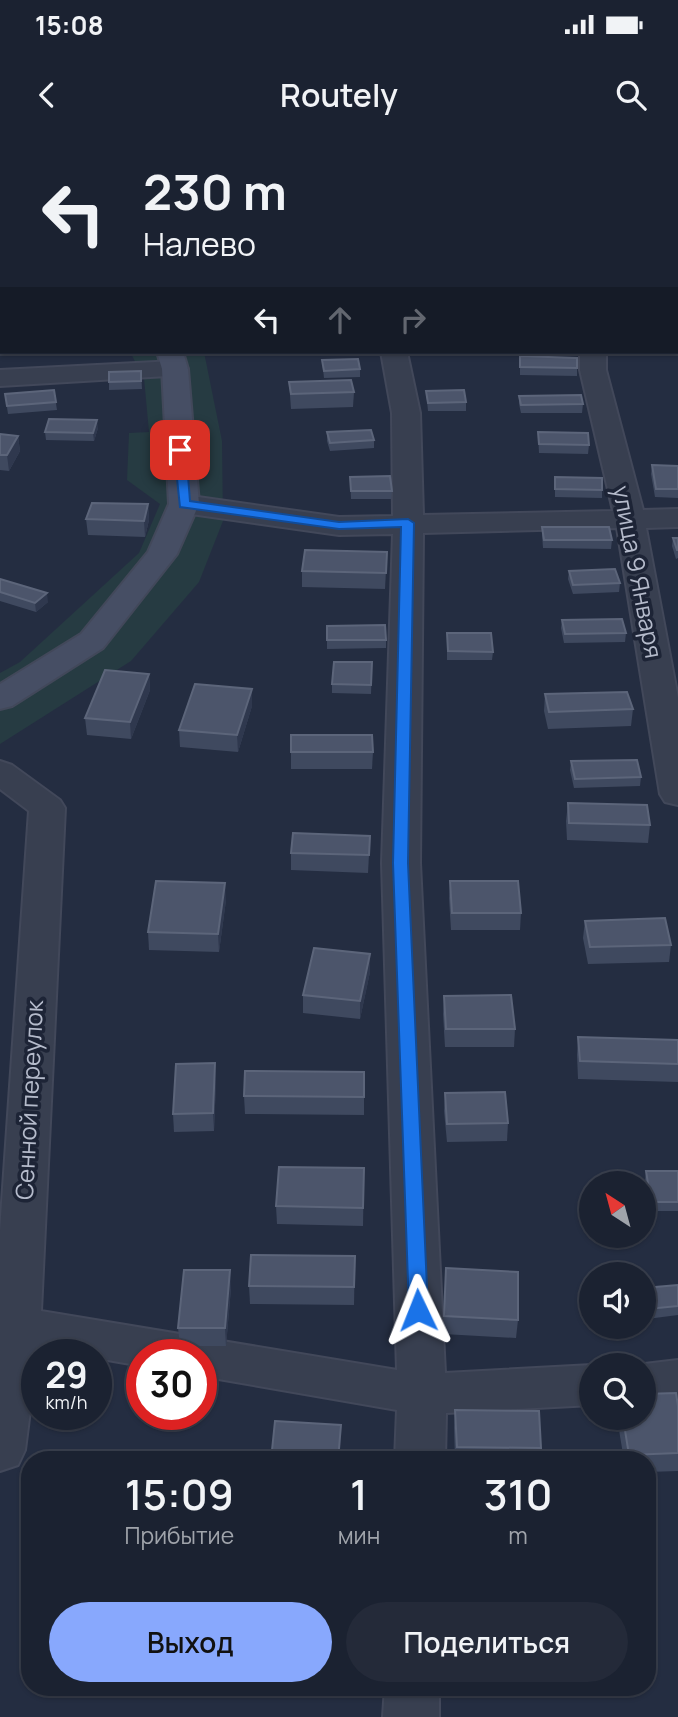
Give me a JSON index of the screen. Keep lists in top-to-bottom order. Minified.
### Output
{"streets":{"street":["улица 9 Января","Сенной переулок"]},"north":"top left","page":{"status":"15:08","header":"Routely","turn":["230 m","Налево"],"speed":"29 km/h","limit":"30","eta":["15:09","Прибытие","1","мин","310","m"],"buttons":["Выход","Поделиться"]}}
